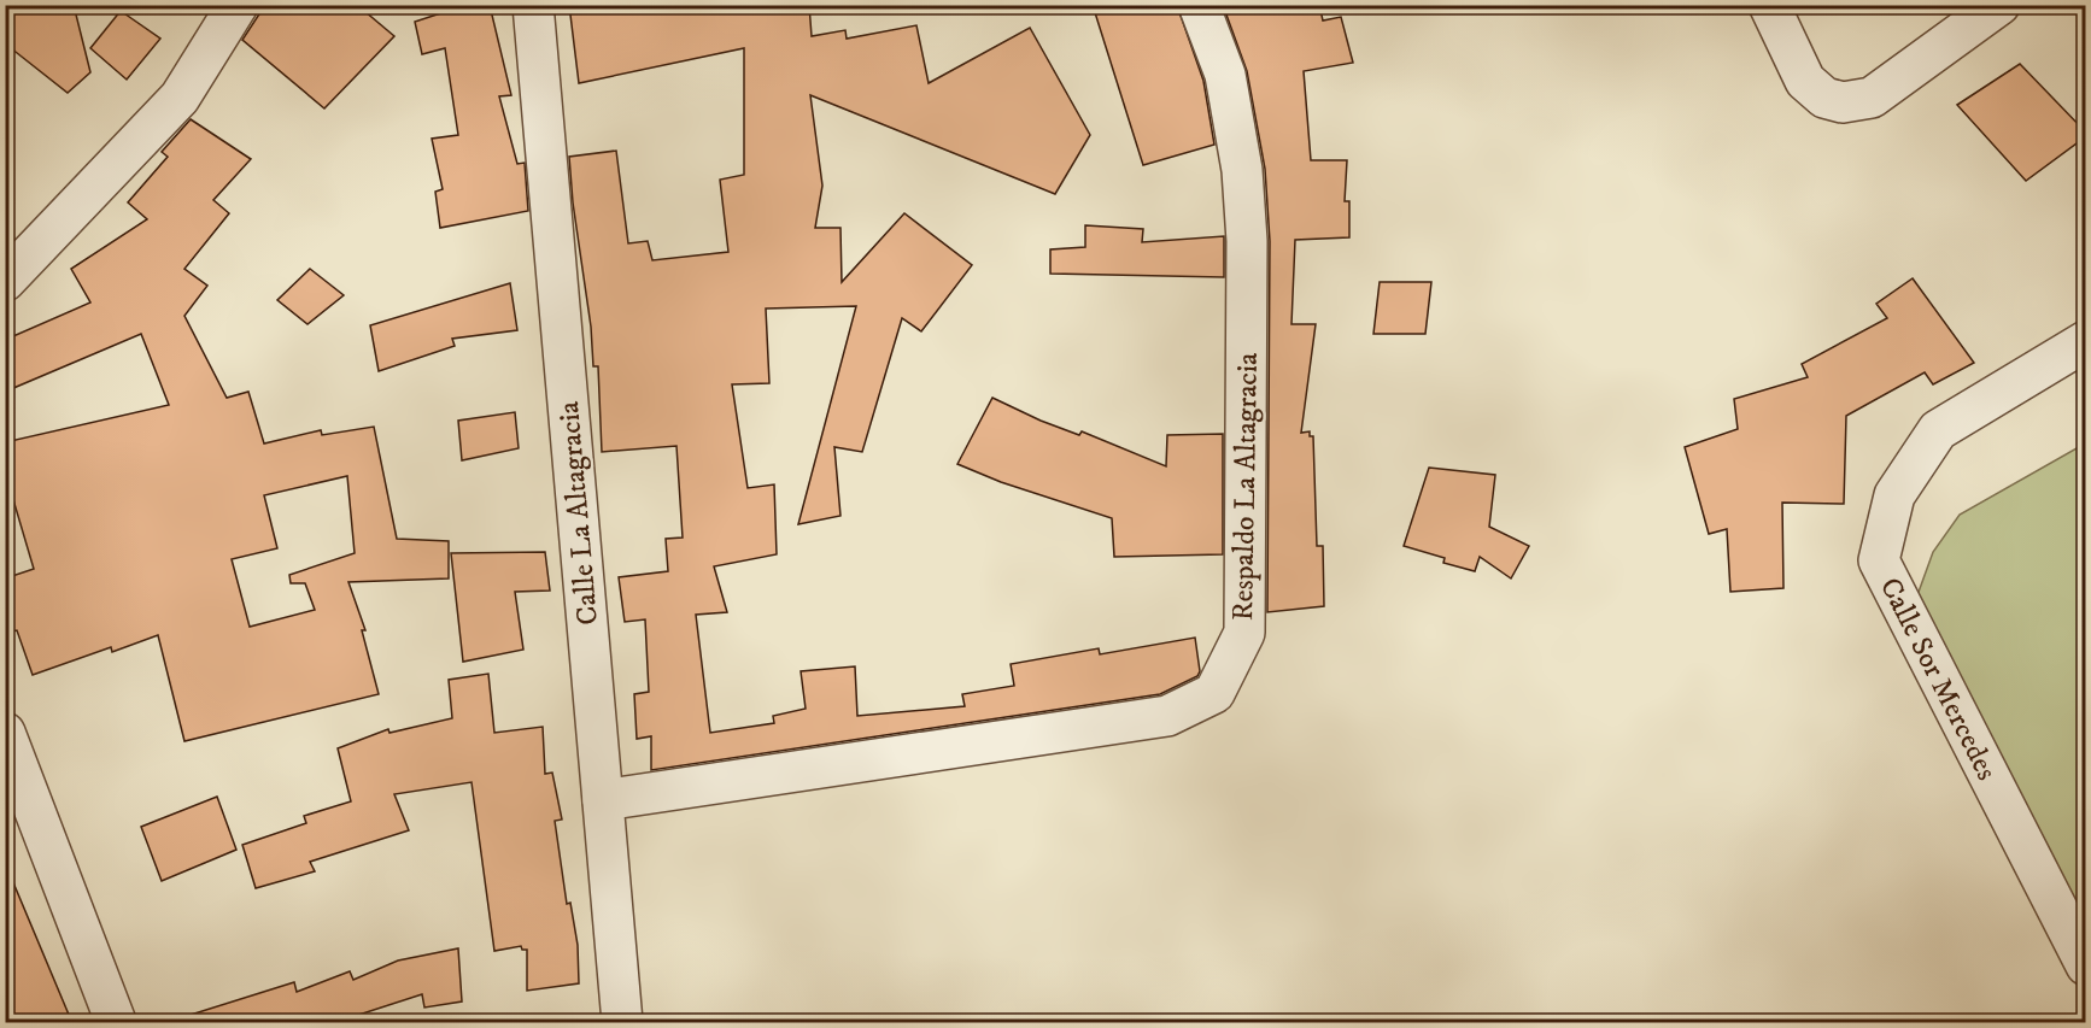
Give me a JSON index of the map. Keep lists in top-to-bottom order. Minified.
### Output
{"streets":{"street":["Respaldo La Altagracia","Calle La Altagracia","Calle Sor Mercedes"]},"crossings":[["Respaldo La Altagracia","Calle La Altagracia"]]}
